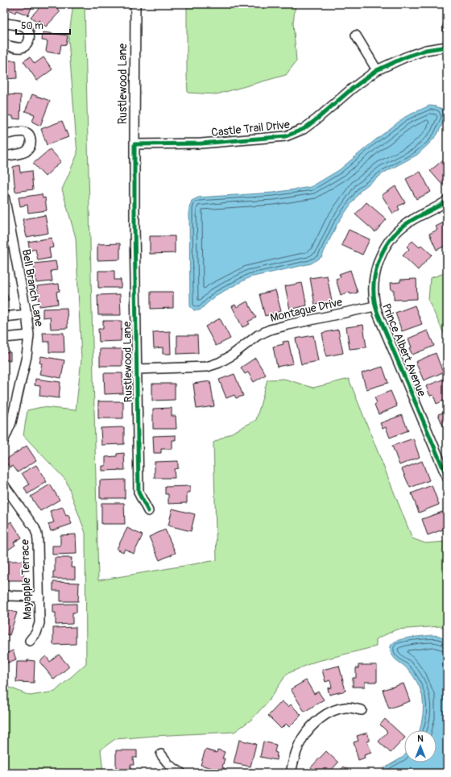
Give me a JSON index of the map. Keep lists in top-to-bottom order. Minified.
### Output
{"streets":{"street":["Rustlewood Lane","Castle Trail Drive","Bell Branch Lane","Montague Drive","Prince Albert Avenue","Mayapple Terrace"]},"crossings":[["Rustlewood Lane","Castle Trail Drive"],["Rustlewood Lane","Montague Drive"],["Montague Drive","Prince Albert Avenue"]],"scale_bar":"50 m","north":"top"}
